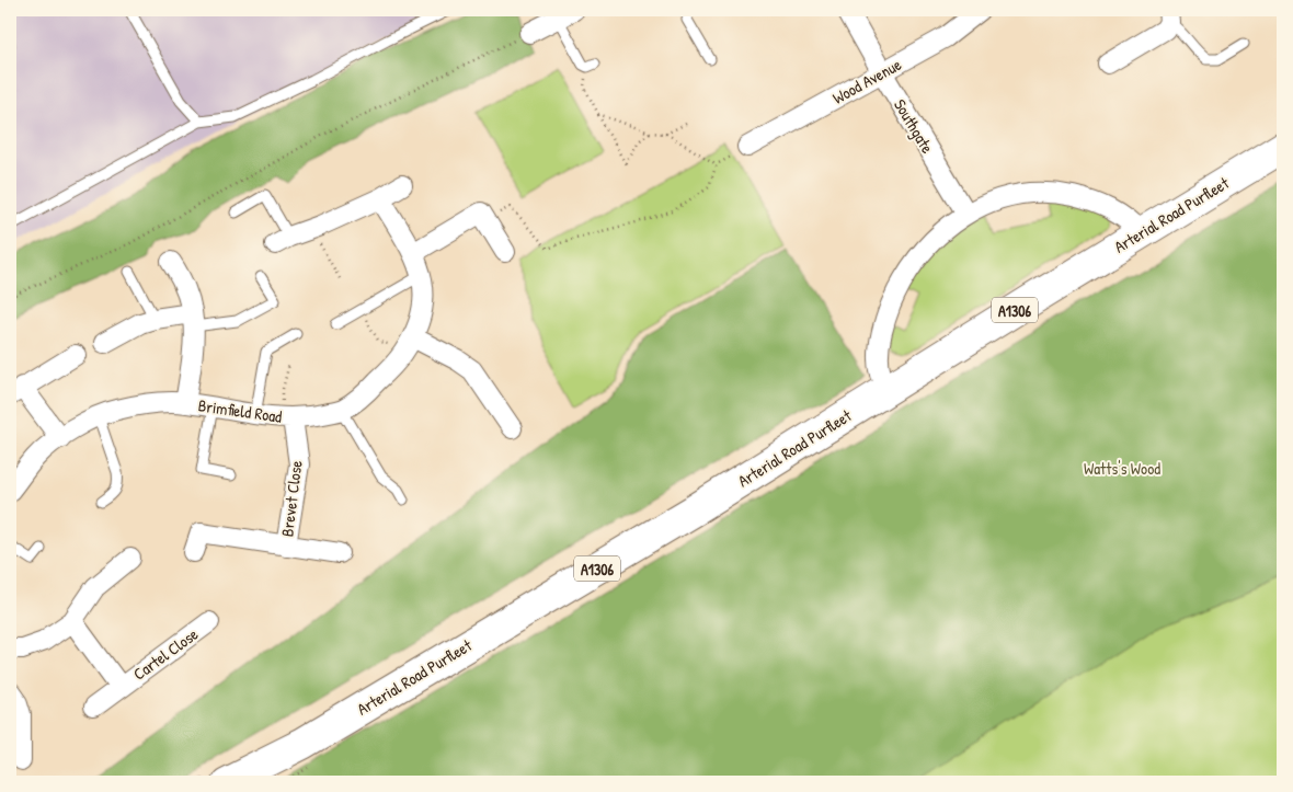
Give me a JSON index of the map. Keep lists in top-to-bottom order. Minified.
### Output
{"streets":{"main road":["Arterial Road Purfleet","A1306"],"street":["Wood Avenue","Southgate","Brimfield Road","Brevet Close","Cartel Close"]},"crossings":[["Wood Avenue","Southgate"],["Brimfield Road","Brevet Close"]],"parks":["Watts's Wood"]}
